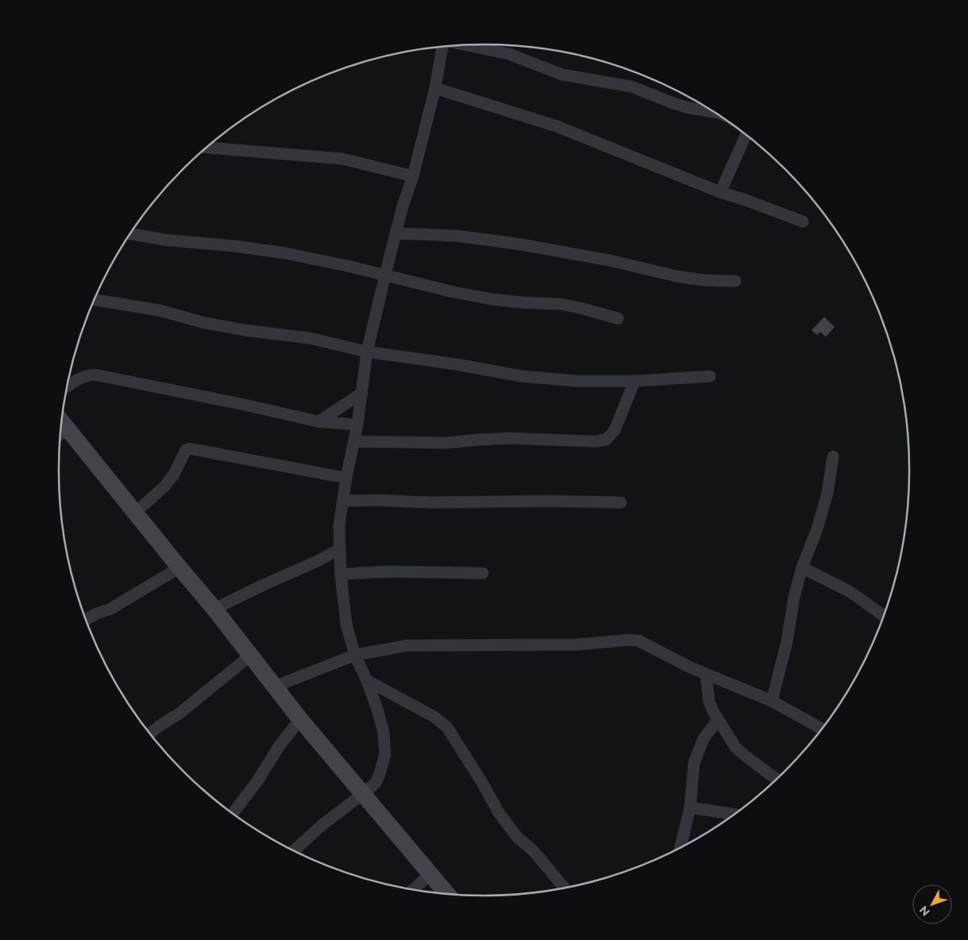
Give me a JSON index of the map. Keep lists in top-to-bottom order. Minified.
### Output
{"north":"bottom left"}
